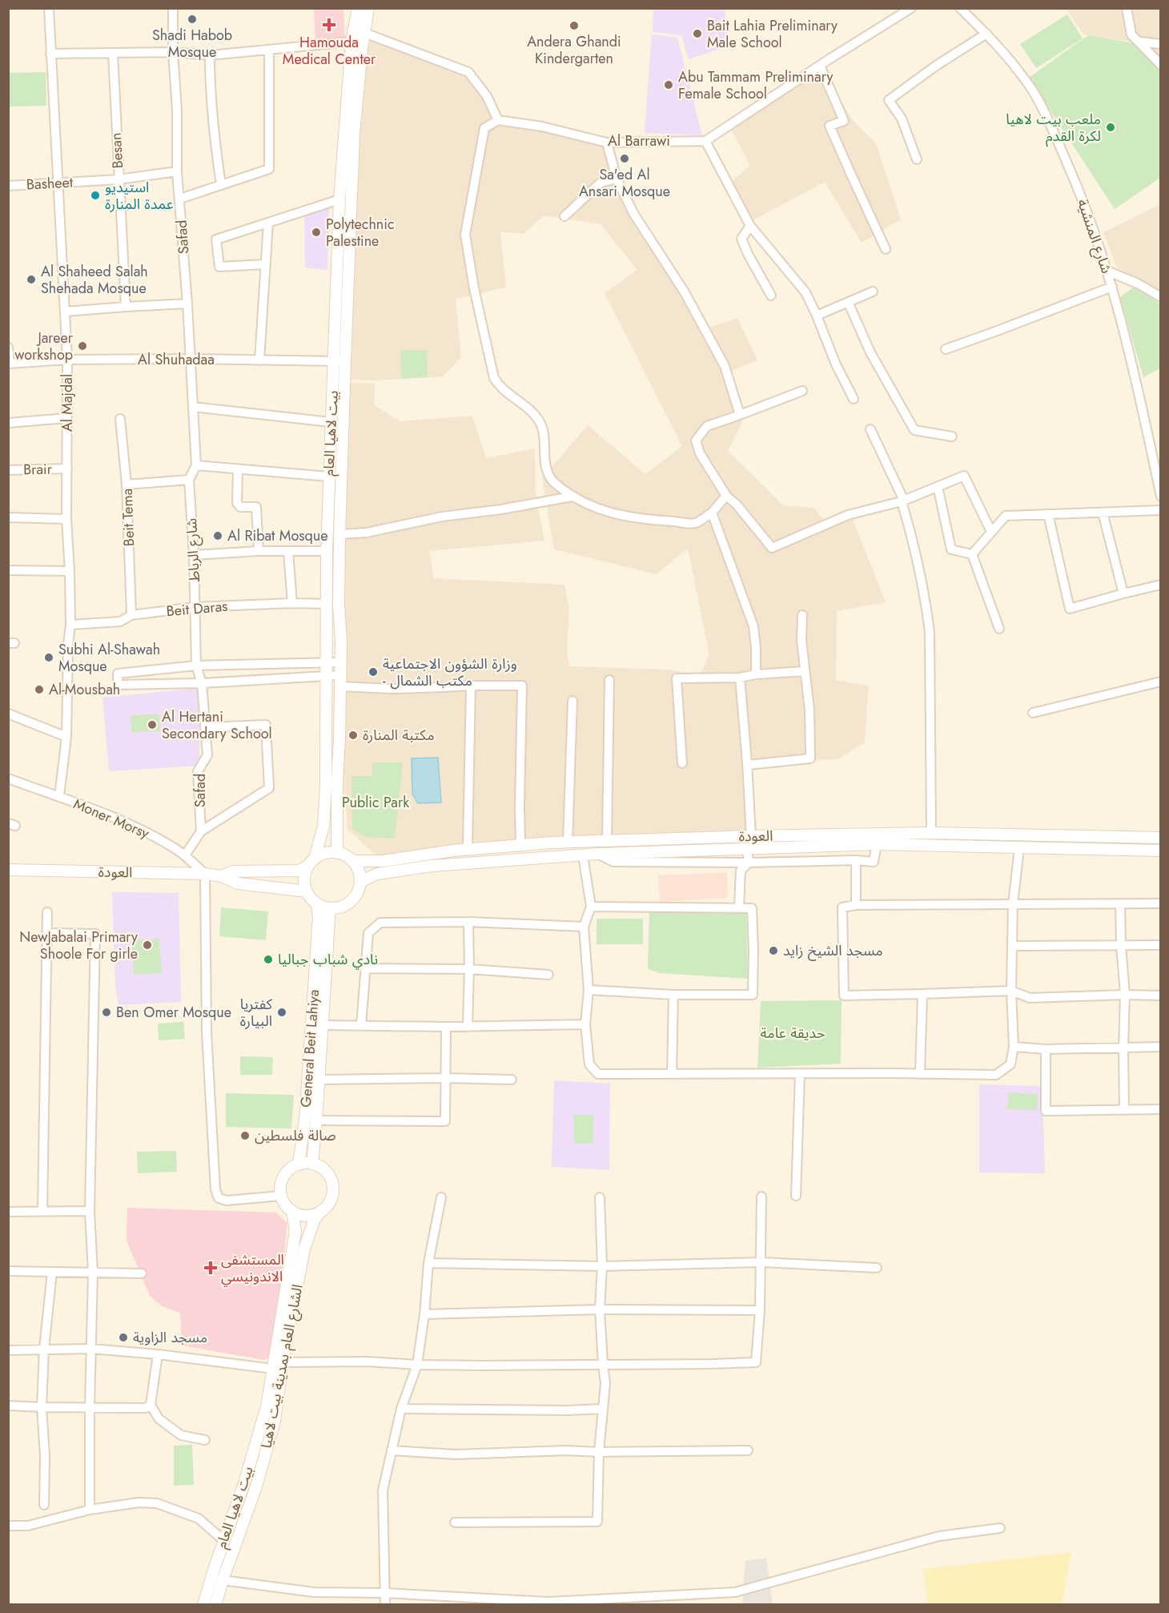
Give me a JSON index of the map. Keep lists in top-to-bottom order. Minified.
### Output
{"streets":{"main road":["بيت لاهيا العام","العودة","General Beit Lahiya","الشارع العام بمدينة بيت لاهيا"],"street":["Al Barrawi","Besan","Basheet","شارع المنشية","Safad","Al Shuhadaa","Al Majdal","Brair","Beit Tema","شارع الرباط","Beit Daras","Moner Morsy"]},"crossings":[["Besan","Basheet"],["Basheet","Safad"],["Basheet","Al Majdal"],["Safad","Al Shuhadaa"],["Safad","شارع الرباط"],["Al Shuhadaa","Al Majdal"],["Al Shuhadaa","بيت لاهيا العام"],["Al Majdal","Brair"],["Al Majdal","Beit Daras"],["Al Majdal","Moner Morsy"],["بيت لاهيا العام","Beit Daras"],["بيت لاهيا العام","العودة"],["بيت لاهيا العام","General Beit Lahiya"],["بيت لاهيا العام","الشارع العام بمدينة بيت لاهيا"],["Beit Tema","Beit Daras"],["شارع الرباط","Beit Daras"],["Moner Morsy","العودة"],["العودة","General Beit Lahiya"],["General Beit Lahiya","الشارع العام بمدينة بيت لاهيا"]],"parks":["Public Park","حديقة عامة"],"places":{"other":["Shadi Habob Mosque","Andera Ghandi Kindergarten","Bait Lahia Preliminary Male School","Abu Tammam Preliminary Female School","ملعب بيت لاهيا لكرة القدم","Sa'ed Al Ansari Mosque","استيديو عمدة المنارة","Polytechnic Palestine","Al Shaheed Salah Shehada Mosque","Jareer workshop","Al Ribat Mosque","Subhi Al-Shawah Mosque","وزارة الشؤون الاجتماعية - مكتب الشمال","Al-Mousbah","Al Hertani Secondary School","مكتبة المنارة","NewJabalai Primary Shoole For girle","مسجد الشيخ زايد","نادي شباب جباليا","Ben Omer Mosque","كفتريا البيارة","صالة فلسطين","مسجد الزاوية"],"health":["Hamouda Medical Center","المستشفى الاندونيسي"]}}
